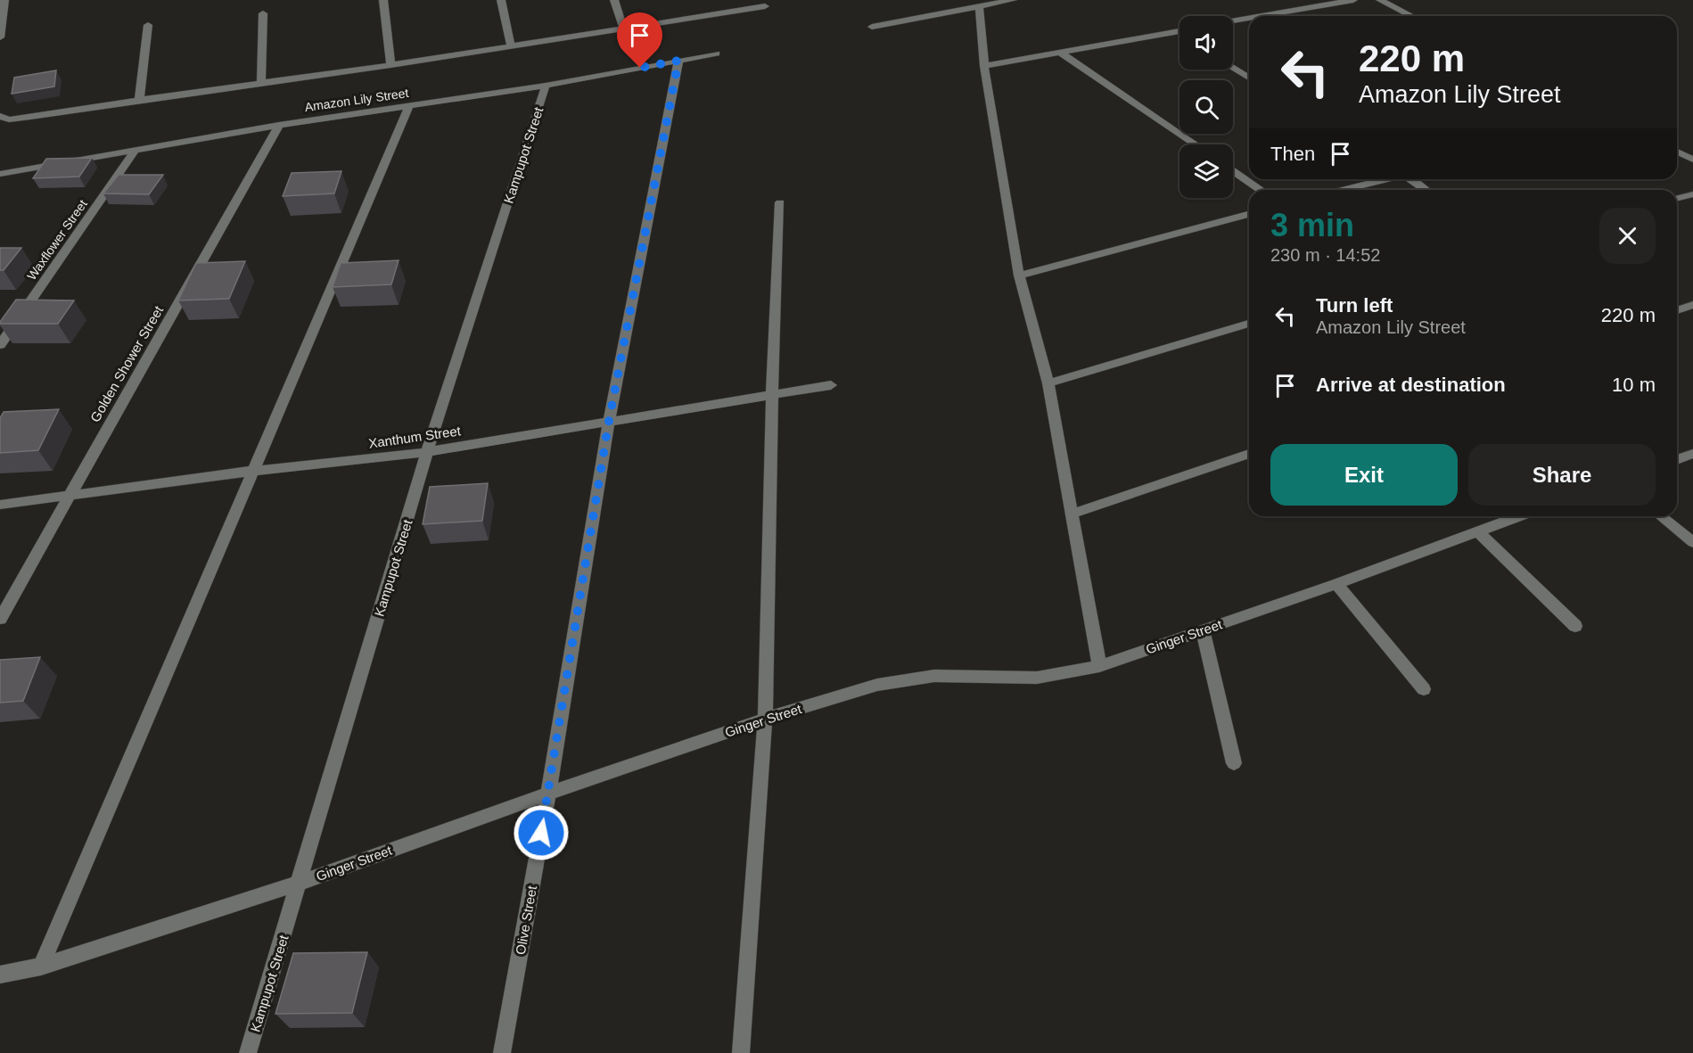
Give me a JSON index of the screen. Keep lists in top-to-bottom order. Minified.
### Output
{"streets":{"street":["Amazon Lily Street","Kampupot Street","Waxflower Street","Golden Shower Street","Xanthum Street","Ginger Street","Olive Street"]},"crossings":[["Amazon Lily Street","Kampupot Street"],["Amazon Lily Street","Waxflower Street"],["Amazon Lily Street","Golden Shower Street"],["Amazon Lily Street","Olive Street"],["Kampupot Street","Xanthum Street"],["Kampupot Street","Ginger Street"],["Golden Shower Street","Xanthum Street"],["Xanthum Street","Olive Street"],["Ginger Street","Olive Street"]],"page":{"turn":["220 m","Amazon Lily Street"],"then":"Then","heading":["3 min","230 m · 14:52"],"list":[{"name":"Turn left","note":"Amazon Lily Street","value":"220 m"},{"name":"Arrive at destination","value":"10 m"}],"buttons":["Exit","Share"]}}
